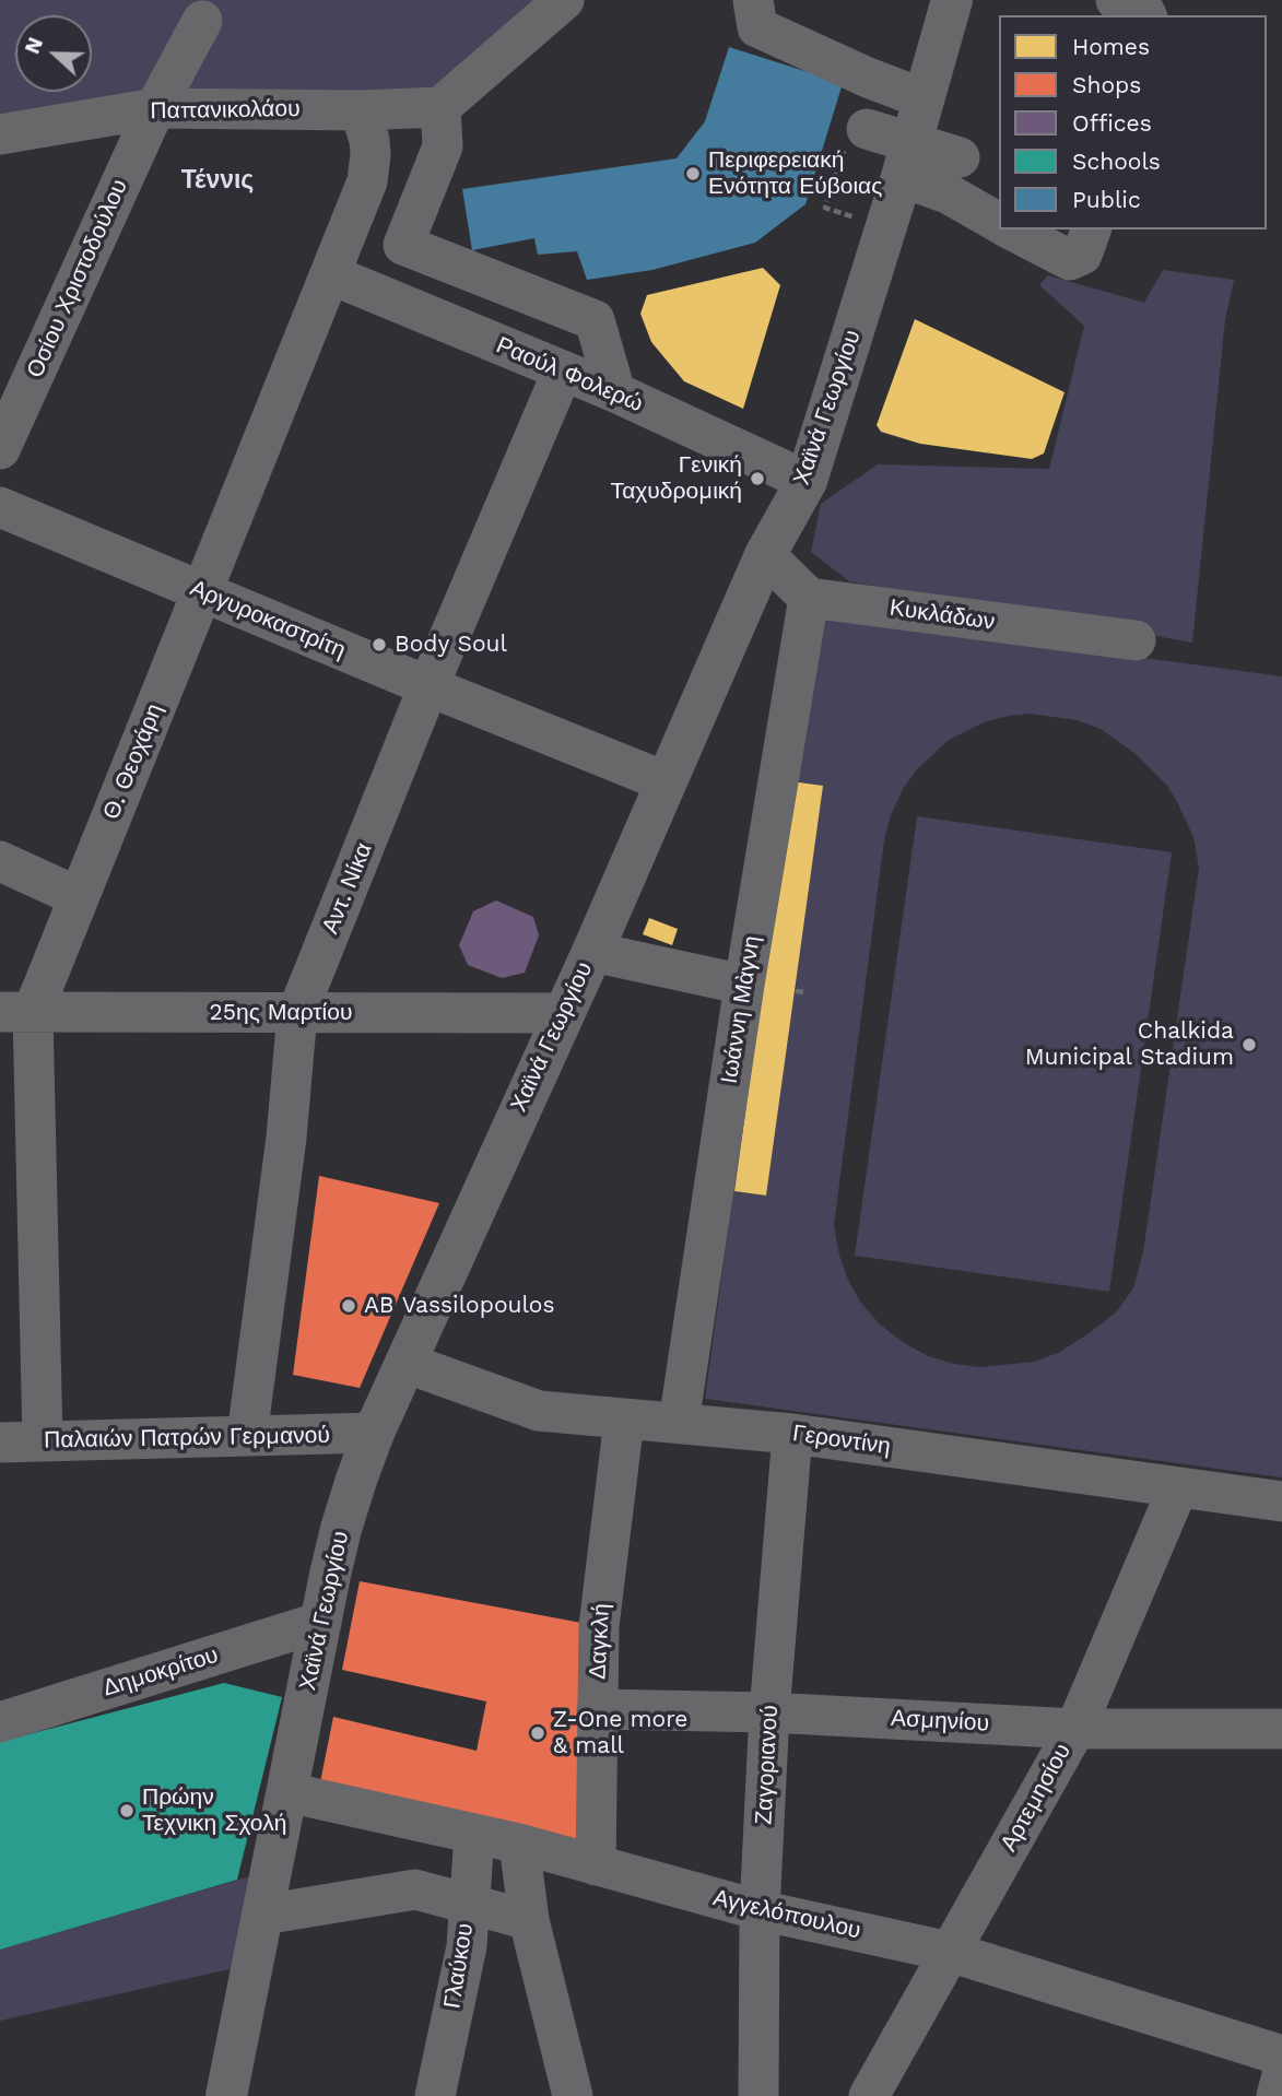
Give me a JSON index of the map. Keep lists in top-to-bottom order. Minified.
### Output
{"streets":{"main road":["Χαϊνά Γεωργίου"],"street":["Παπανικολάου","Οσίου Χριστοδούλου","Ραούλ Φολερώ","Κυκλάδων","Αργυροκαστρίτη","Θ. Θεοχάρη","Αντ. Νίκα","Ιωάννη Μὰγνη","25ης Μαρτίου","Παλαιών Πατρών Γερμανού","Γεροντίνη","Δαγκλή","Δημοκρίτου","Ασμηνίου","Ζαγοριανού","Αρτεμησίου","Αγγελόπουλου","Γλαύκου"]},"crossings":[["Παπανικολάου","Οσίου Χριστοδούλου"],["Παπανικολάου","Θ. Θεοχάρη"],["Ραούλ Φολερώ","Χαϊνά Γεωργίου"],["Ραούλ Φολερώ","Θ. Θεοχάρη"],["Ραούλ Φολερώ","Αντ. Νίκα"],["Χαϊνά Γεωργίου","Αργυροκαστρίτη"],["Χαϊνά Γεωργίου","25ης Μαρτίου"],["Χαϊνά Γεωργίου","Παλαιών Πατρών Γερμανού"],["Χαϊνά Γεωργίου","Γεροντίνη"],["Χαϊνά Γεωργίου","Δημοκρίτου"],["Χαϊνά Γεωργίου","Αγγελόπουλου"],["Κυκλάδων","Ιωάννη Μὰγνη"],["Αργυροκαστρίτη","Θ. Θεοχάρη"],["Αργυροκαστρίτη","Αντ. Νίκα"],["Θ. Θεοχάρη","25ης Μαρτίου"],["Θ. Θεοχάρη","Παλαιών Πατρών Γερμανού"],["Αντ. Νίκα","25ης Μαρτίου"],["Αντ. Νίκα","Παλαιών Πατρών Γερμανού"],["Ιωάννη Μὰγνη","Γεροντίνη"],["Γεροντίνη","Δαγκλή"],["Γεροντίνη","Ζαγοριανού"],["Γεροντίνη","Αρτεμησίου"],["Δαγκλή","Ασμηνίου"],["Δαγκλή","Αγγελόπουλου"],["Ασμηνίου","Ζαγοριανού"],["Ασμηνίου","Αρτεμησίου"],["Ζαγοριανού","Αγγελόπουλου"],["Αρτεμησίου","Αγγελόπουλου"],["Αγγελόπουλου","Γλαύκου"]],"districts":["Τέννις"],"places":["Περιφερειακή Ενότητα Εύβοιας","Γενική Ταχυδρομική","Body Soul","Chalkida Municipal Stadium","AB Vassilopoulos","Z-One more & mall","Πρώην Τεχνικη Σχολή"],"legend":["Homes","Shops","Offices","Schools","Public"],"north":"left"}
